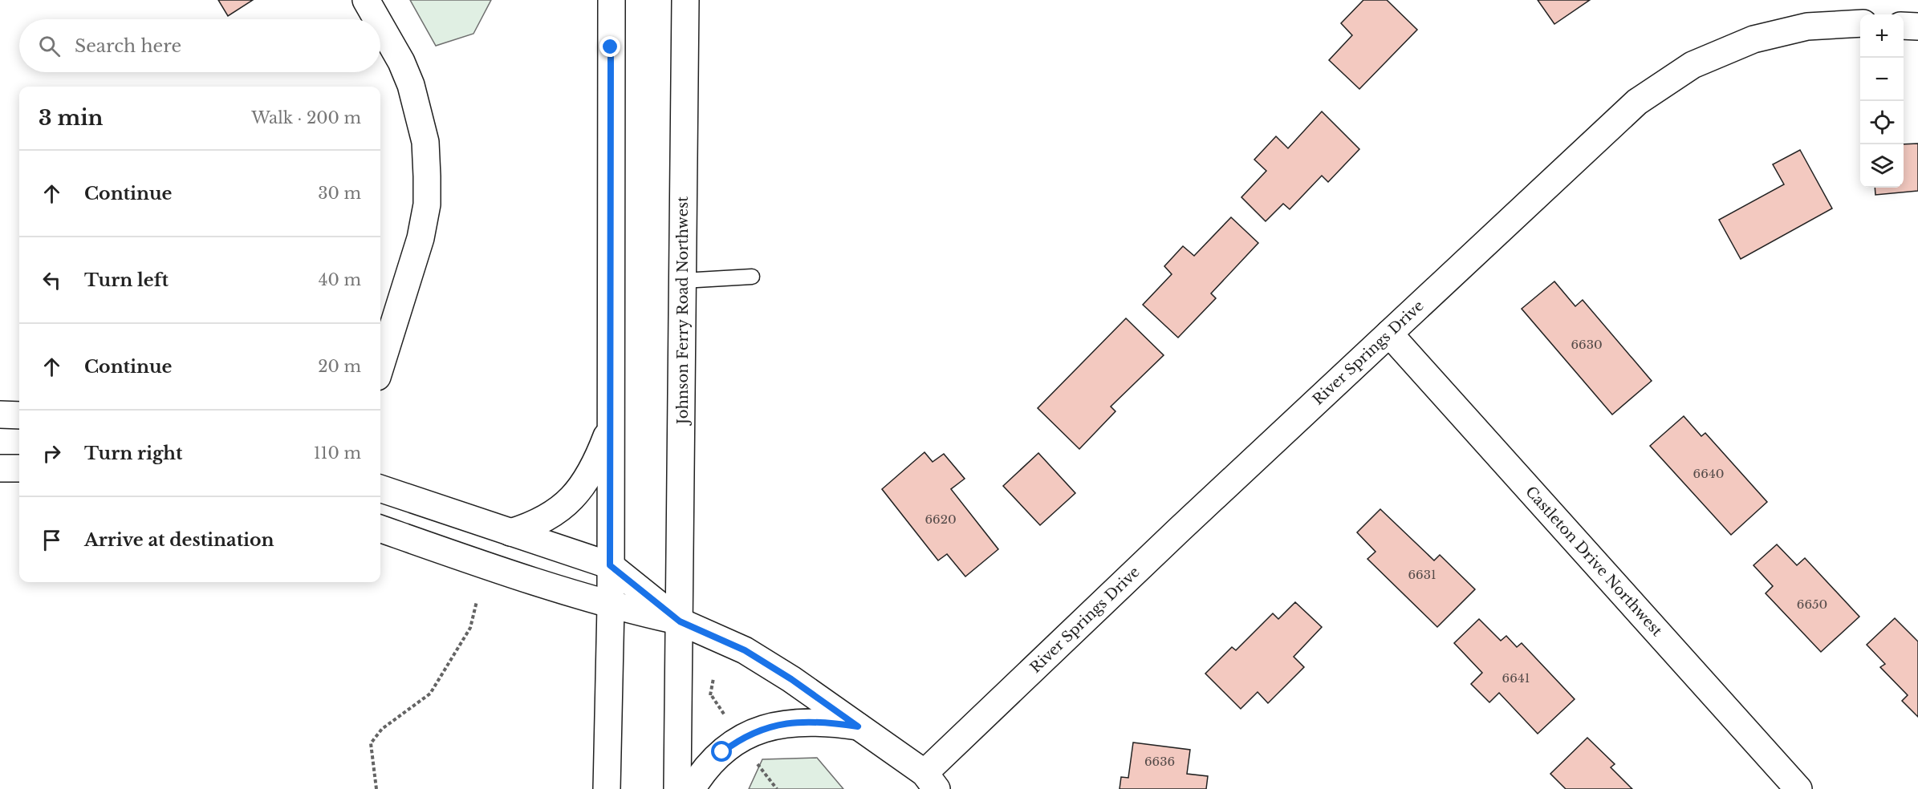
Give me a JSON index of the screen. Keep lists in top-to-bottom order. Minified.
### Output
{"streets":{"street":["Johnson Ferry Road Northwest","River Springs Drive","Castleton Drive Northwest"]},"crossings":[["River Springs Drive","Castleton Drive Northwest"]],"house_numbers":["6630","6640","6620","6631","6650","6641","6636"],"page":{"map_buttons":["+","−"],"search":"Search here","heading":["3 min","Walk · 200 m"],"list":[["Continue","30 m"],["Turn left","40 m"],["Continue","20 m"],["Turn right","110 m"],"Arrive at destination"]}}
